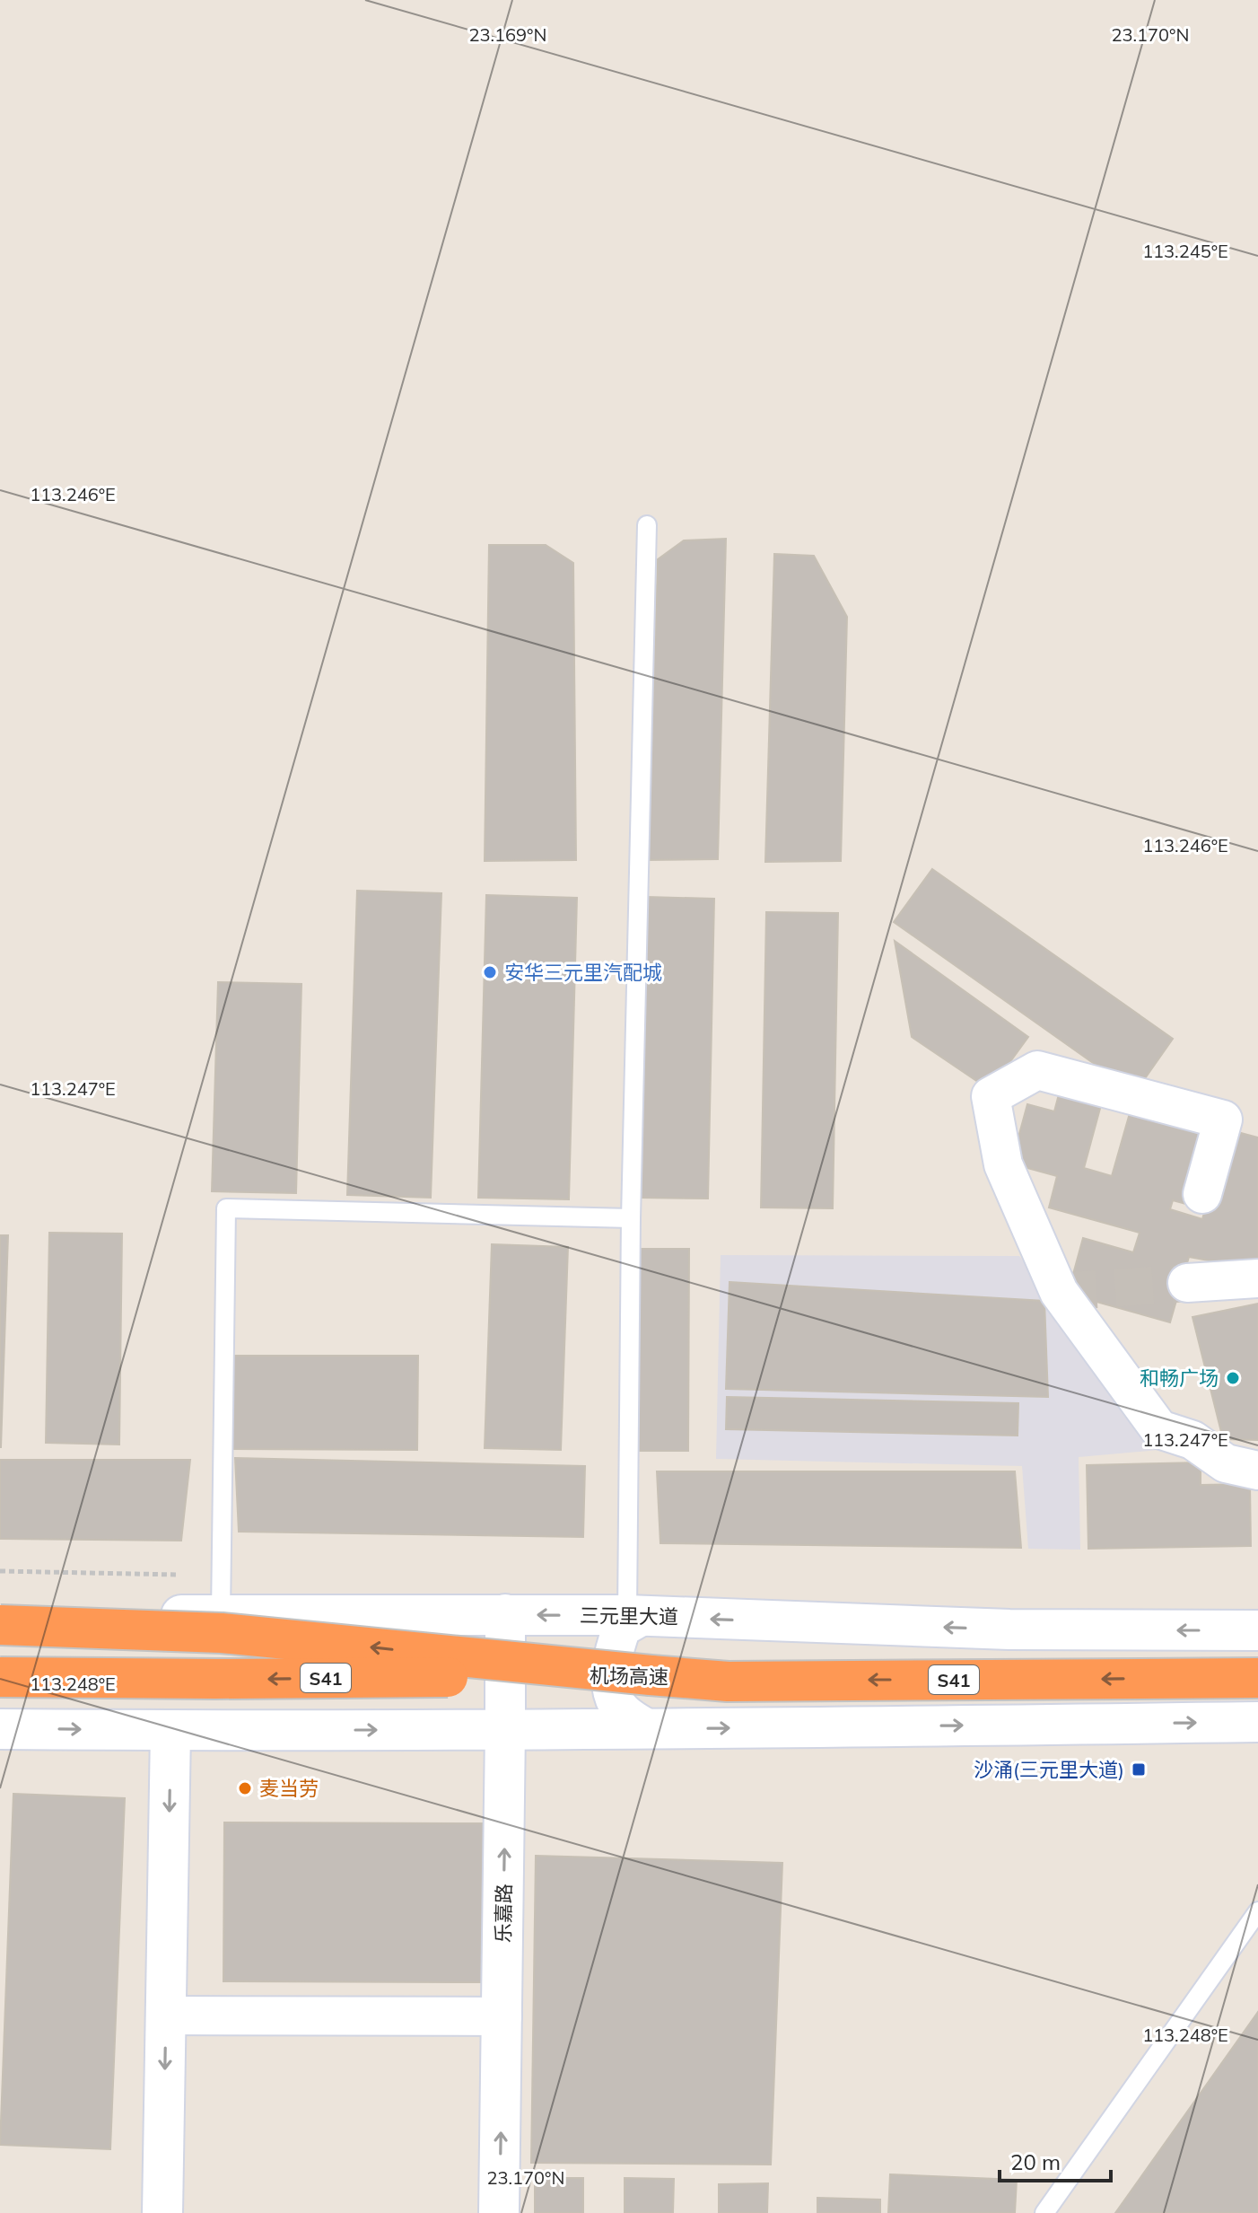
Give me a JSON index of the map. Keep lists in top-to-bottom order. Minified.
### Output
{"streets":{"highway":["机场高速","S41"],"main road":["三元里大道","乐嘉路"]},"crossings":[["三元里大道","乐嘉路"]],"places":{"other":["安华三元里汽配城","和畅广场","麦当劳"],"transit":["沙涌(三元里大道)"]},"scale_bar":"20 m","coordinates":["23.169°N","23.170°N","113.245°E","113.246°E","113.247°E","113.248°E"]}
